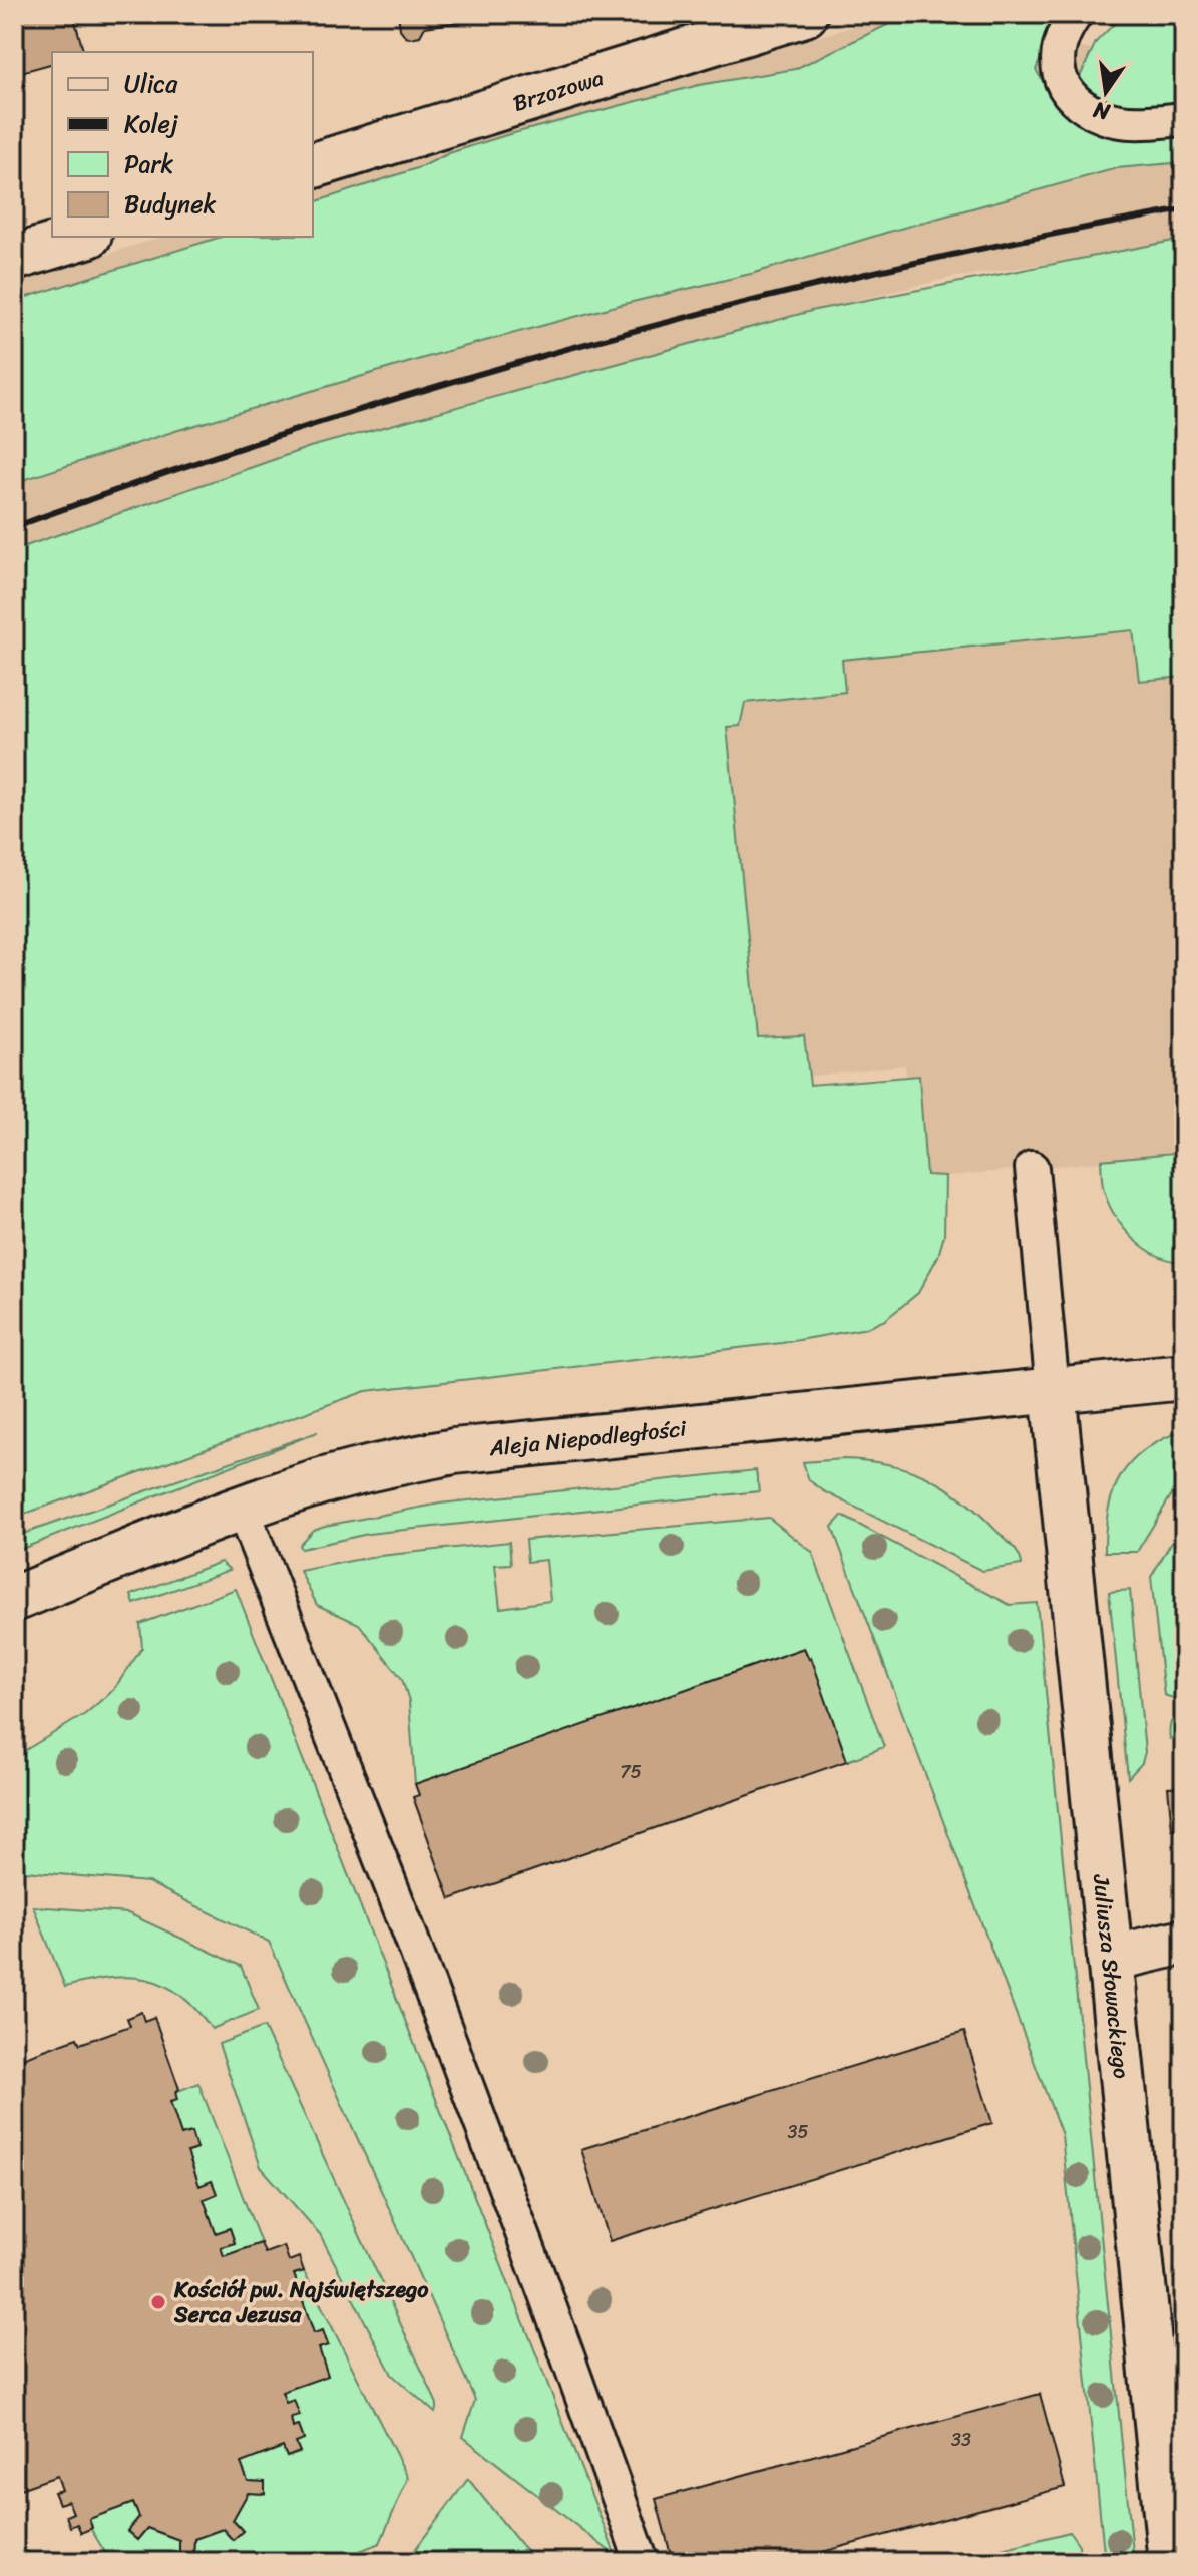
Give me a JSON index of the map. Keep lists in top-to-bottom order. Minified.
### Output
{"streets":{"street":["Brzozowa","Aleja Niepodległości","Juliusza Słowackiego"]},"crossings":[["Aleja Niepodległości","Juliusza Słowackiego"]],"places":["Kościół pw. Najświętszego Serca Jezusa"],"house_numbers":["75","35","33"],"legend":["Ulica","Kolej","Park","Budynek"],"north":"bottom"}
